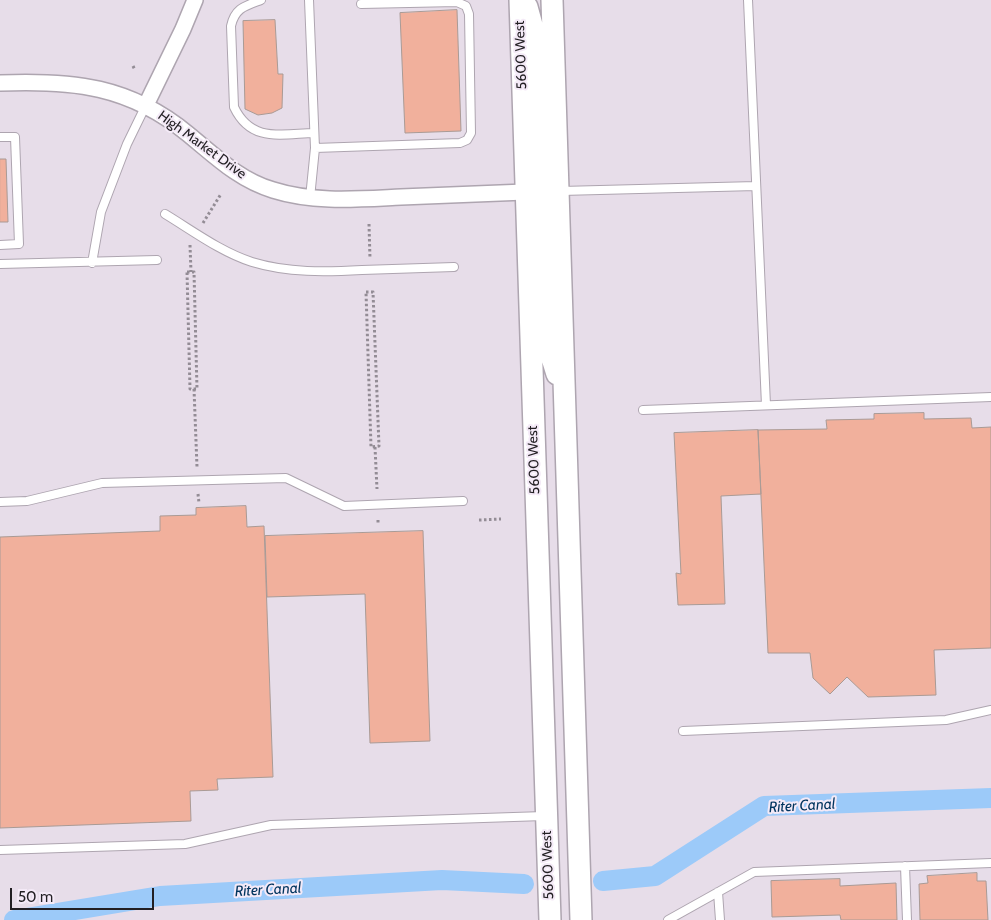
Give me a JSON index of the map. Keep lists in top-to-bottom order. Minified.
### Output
{"streets":{"main road":["5600 West"],"street":["High Market Drive"]},"crossings":[["5600 West","High Market Drive"]],"water":["Riter Canal"],"scale_bar":"50 m"}
